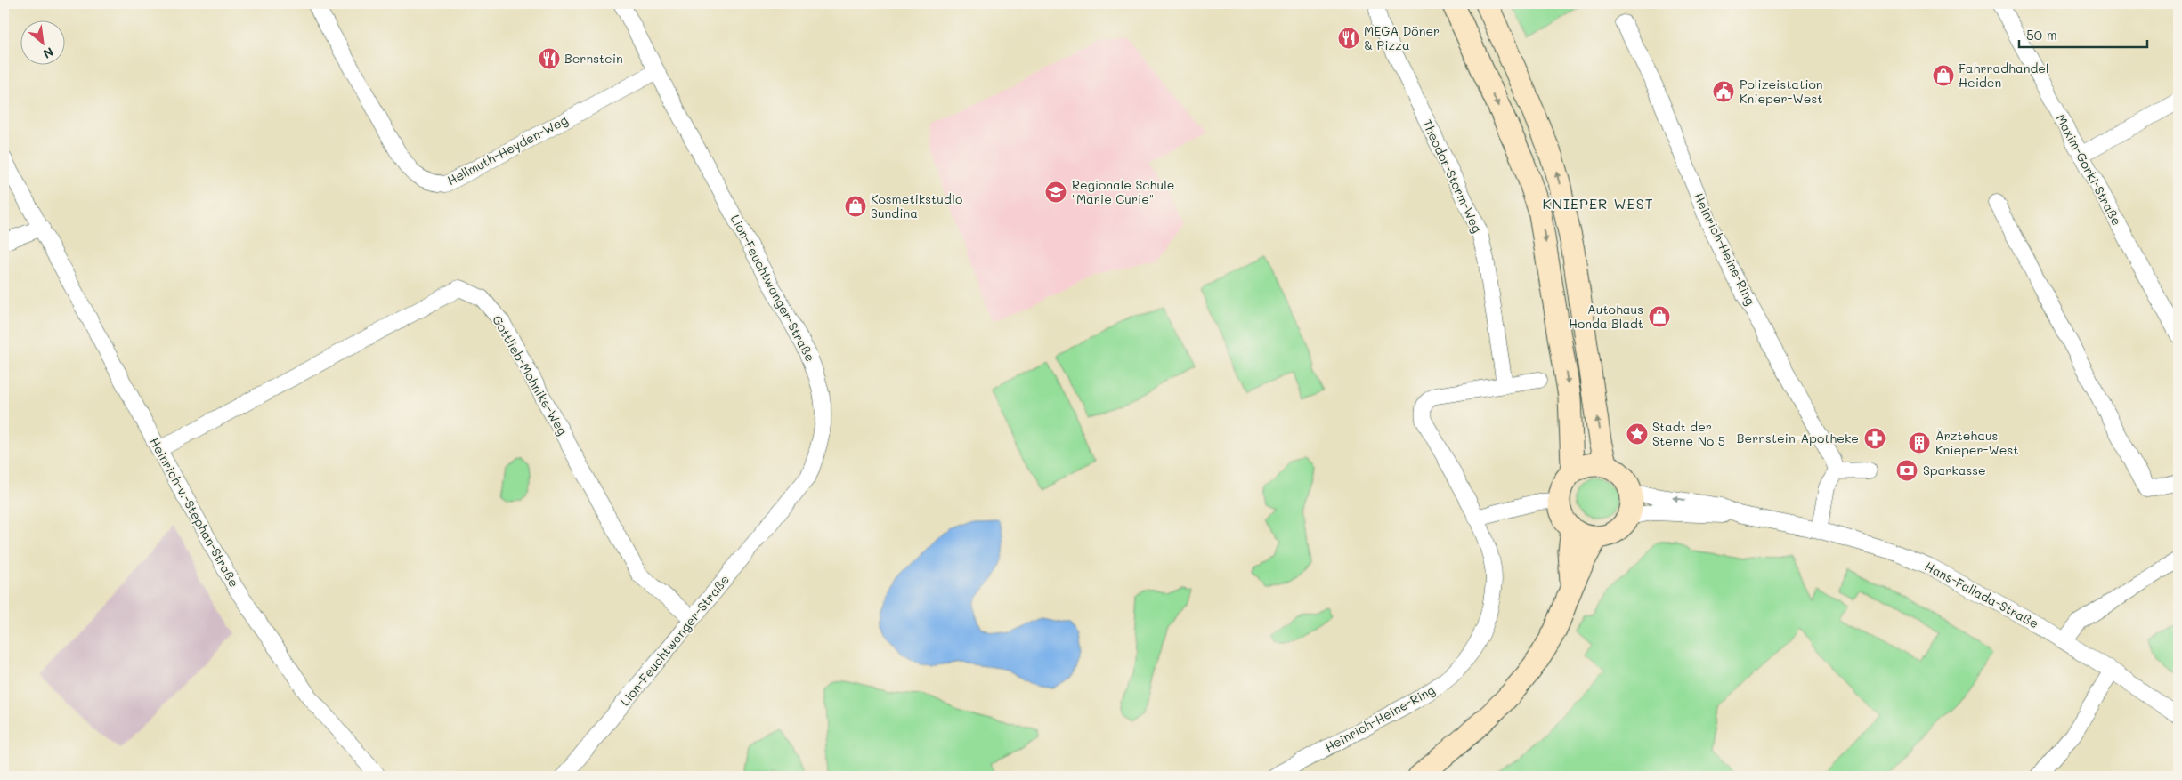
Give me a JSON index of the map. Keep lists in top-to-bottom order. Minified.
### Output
{"streets":{"street":["Hellmuth-Heyden-Weg","Maxim-Gorki-Straße","Theodor-Storm-Weg","Heinrich-Heine-Ring","Lion-Feuchtwanger-Straße","Gottlieb-Mohnike-Weg","Heinrich-v.-Stephan-Straße","Hans-Fallada-Straße"]},"crossings":[["Hellmuth-Heyden-Weg","Lion-Feuchtwanger-Straße"],["Theodor-Storm-Weg","Heinrich-Heine-Ring"],["Lion-Feuchtwanger-Straße","Gottlieb-Mohnike-Weg"],["Gottlieb-Mohnike-Weg","Heinrich-v.-Stephan-Straße"]],"districts":["KNIEPER WEST"],"places":{"restaurant":["MEGA Döner & Pizza","Bernstein"],"shop":["Fahrradhandel Heiden","Kosmetikstudio Sundina","Autohaus Honda Bladt"],"public building":["Polizeistation Knieper-West"],"school or university":["Regionale Schule \"Marie Curie\""],"place":["Stadt der Sterne No 5"],"pharmacy":["Bernstein-Apotheke"],"building":["Ärztehaus Knieper-West"],"bank":["Sparkasse"]},"scale_bar":"50 m","north":"bottom right"}
